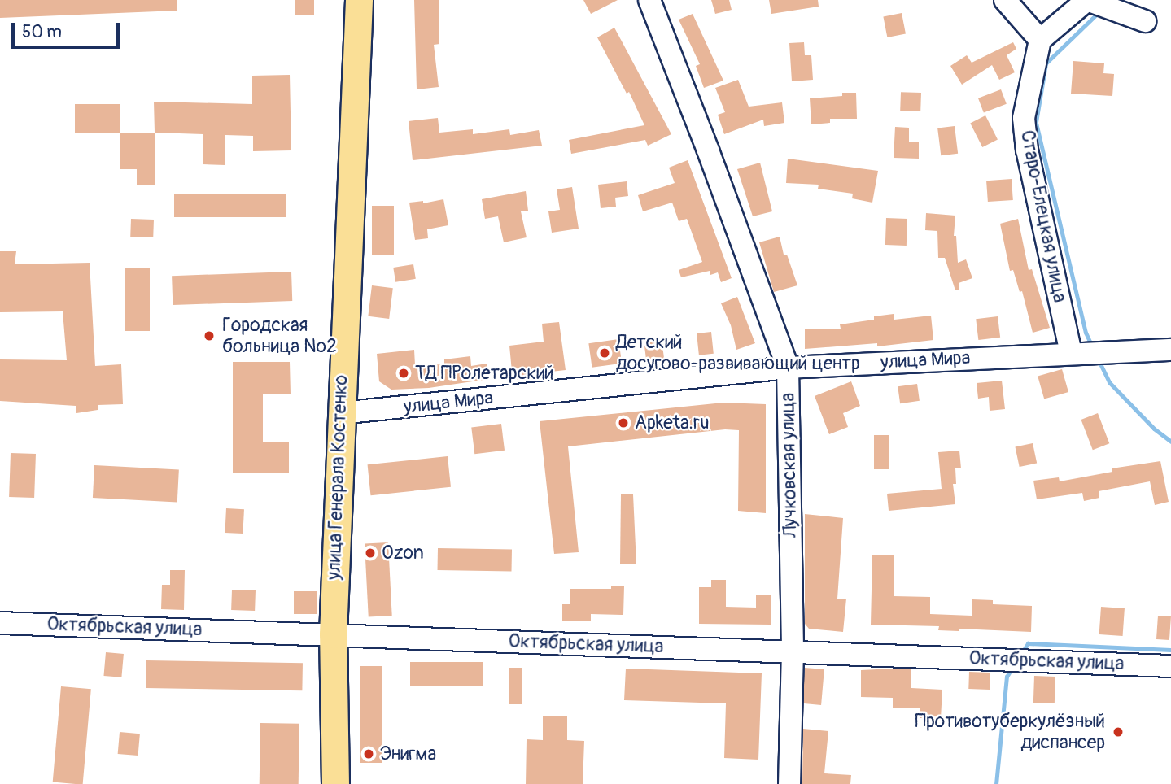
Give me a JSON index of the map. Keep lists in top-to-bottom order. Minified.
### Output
{"streets":{"main road":["улица Генерала Костенко"],"street":["Старо-Елецкая улица","улица Мира","Лучковская улица","Октябрьская улица"]},"crossings":[["Старо-Елецкая улица","улица Мира"],["улица Мира","Лучковская улица"],["улица Мира","улица Генерала Костенко"],["Лучковская улица","Октябрьская улица"],["улица Генерала Костенко","Октябрьская улица"]],"places":["Городская больница №2","Детский досугово-развивающий центр","ТД ПРолетарский","Apketa.ru","Ozon","Противотуберкулёзный диспансер","Энигма"],"scale_bar":"50 m"}
